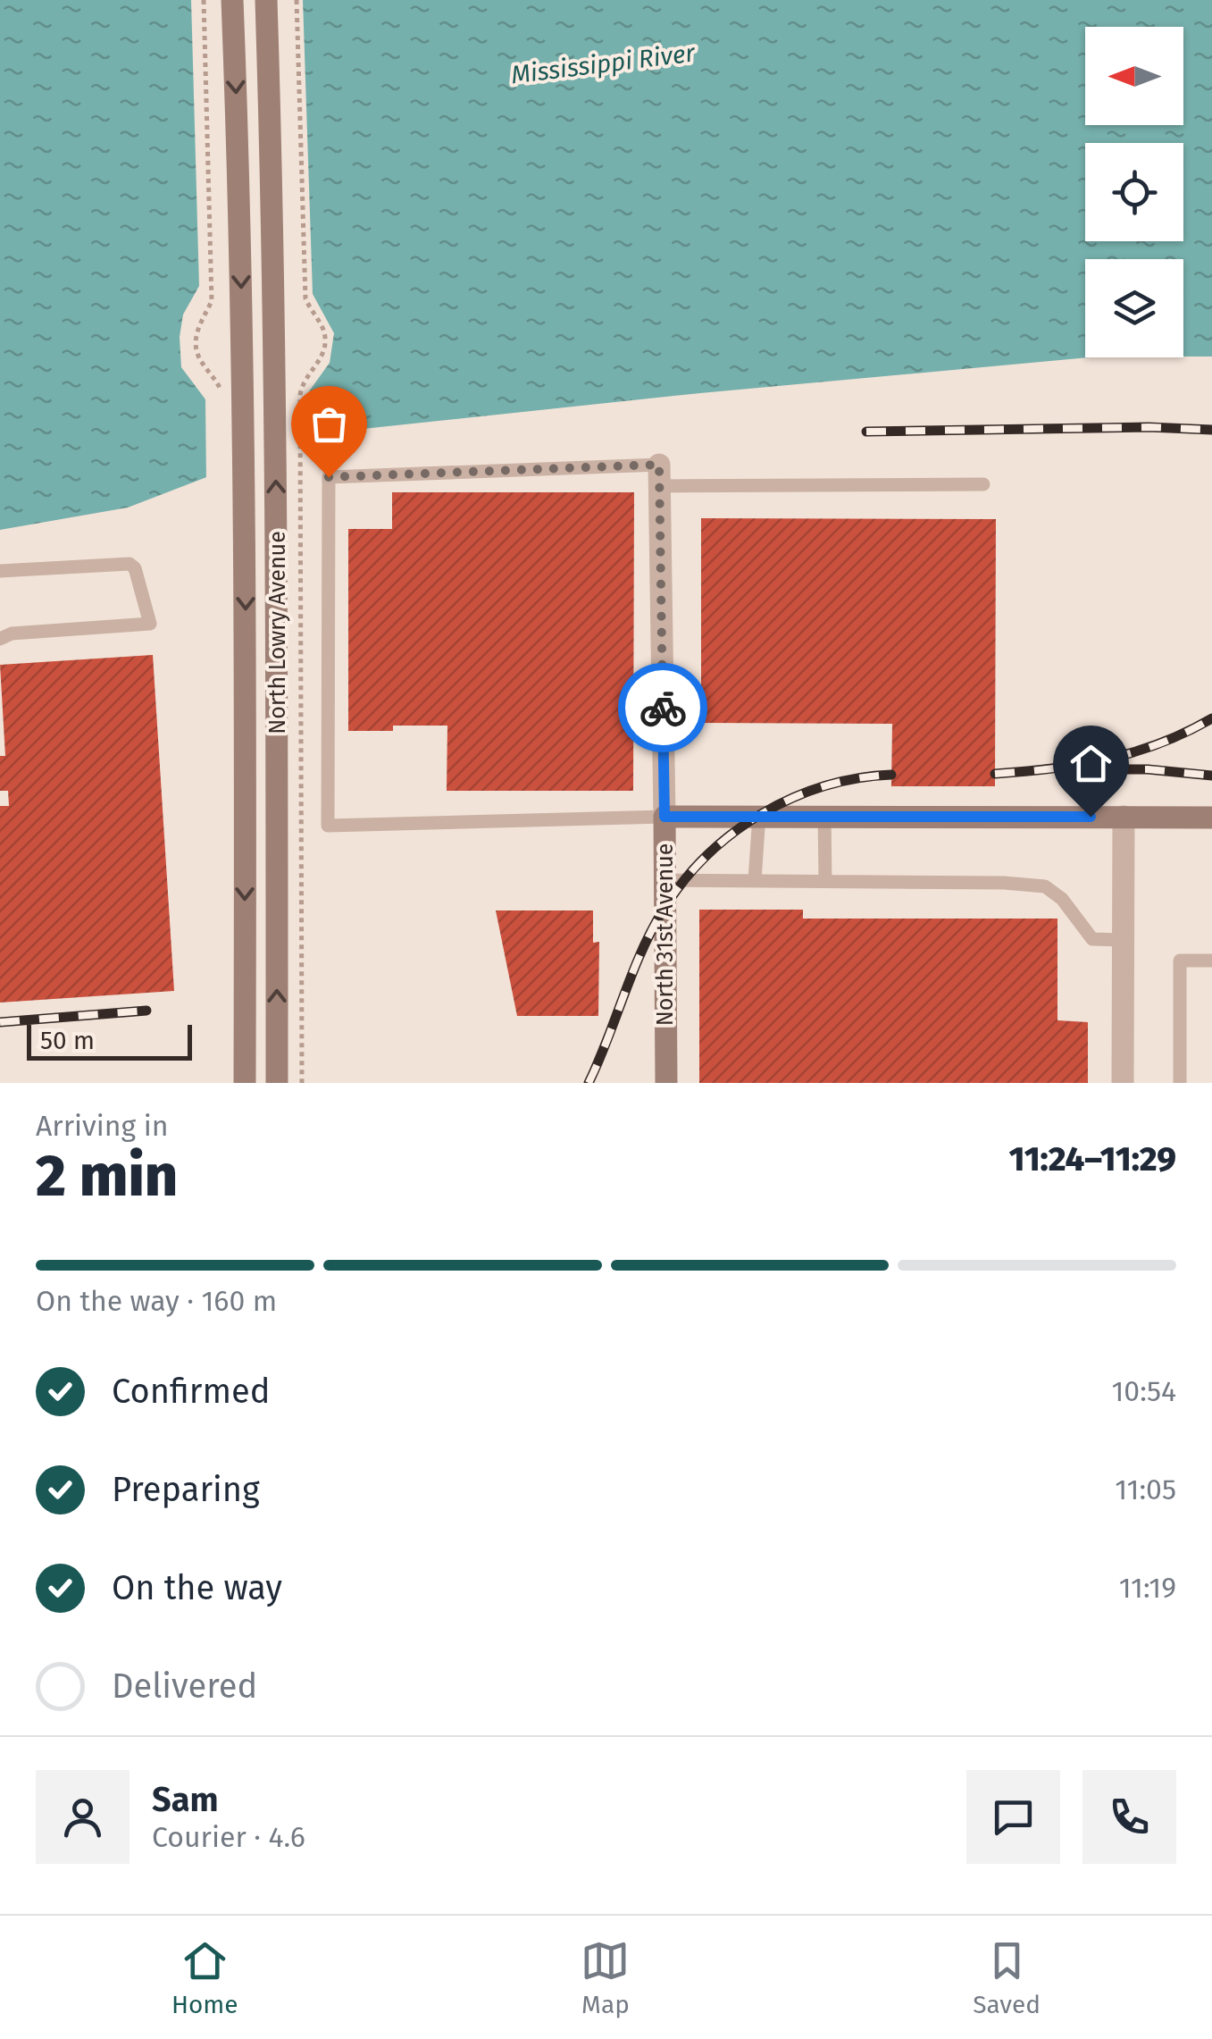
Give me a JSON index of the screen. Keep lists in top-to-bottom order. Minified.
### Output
{"streets":{"main road":["North Lowry Avenue","North 31st Avenue"]},"water":["Mississippi River"],"scale_bar":"50 m","north":"left","page":{"scale":"50 m","heading":["2 min","Arriving in","11:24–11:29"],"panel":["Sam","Courier · 4.6"],"bar":"On the way · 160 m","list":[["Confirmed","10:54"],["Preparing","11:05"],["On the way","11:19"],"Delivered"],"tabs":["Home","Map","Saved"]}}
